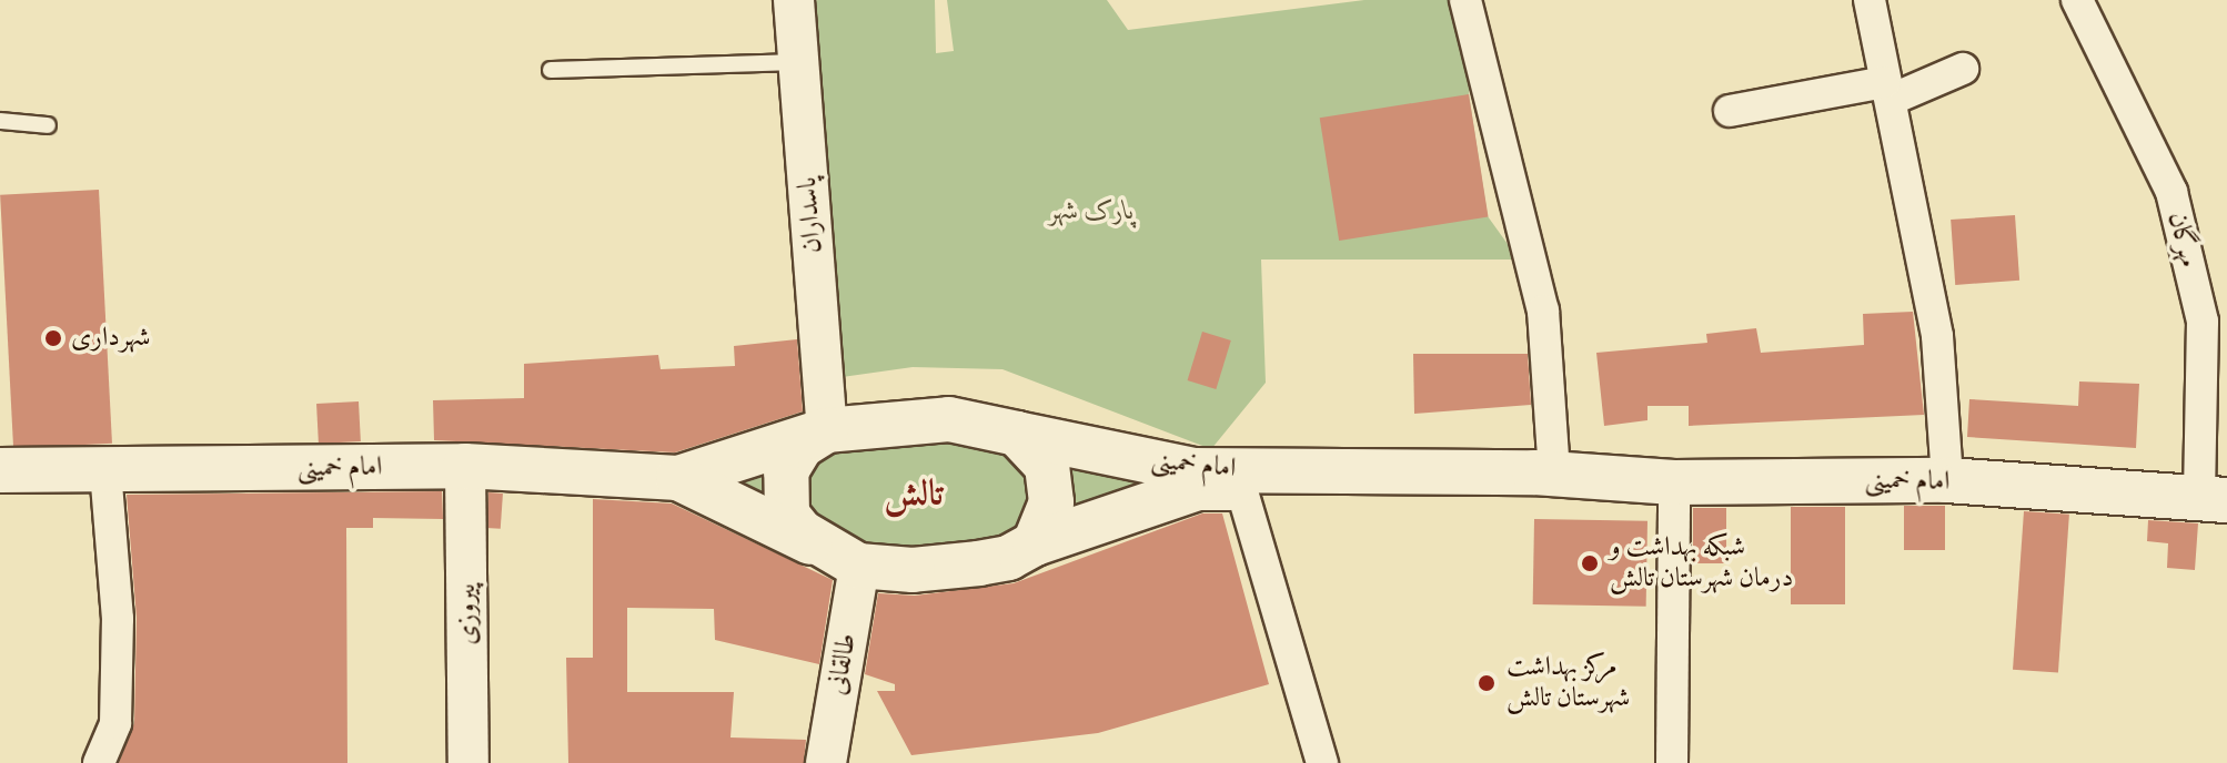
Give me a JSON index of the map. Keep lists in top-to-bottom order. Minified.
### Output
{"streets":{"main road":["امام خمینی"],"street":["پاسداران","مهرگان","پیروزی","طالقانی"]},"crossings":[["پاسداران","امام خمینی"],["پاسداران","طالقانی"],["مهرگان","امام خمینی"],["امام خمینی","پیروزی"],["امام خمینی","طالقانی"]],"districts":["تالش"],"parks":["پارک شهر"],"places":["شهرداری","شبکه بهداشت و درمان شهرستان تالش","مرکز بهداشت شهرستان تالش"]}
